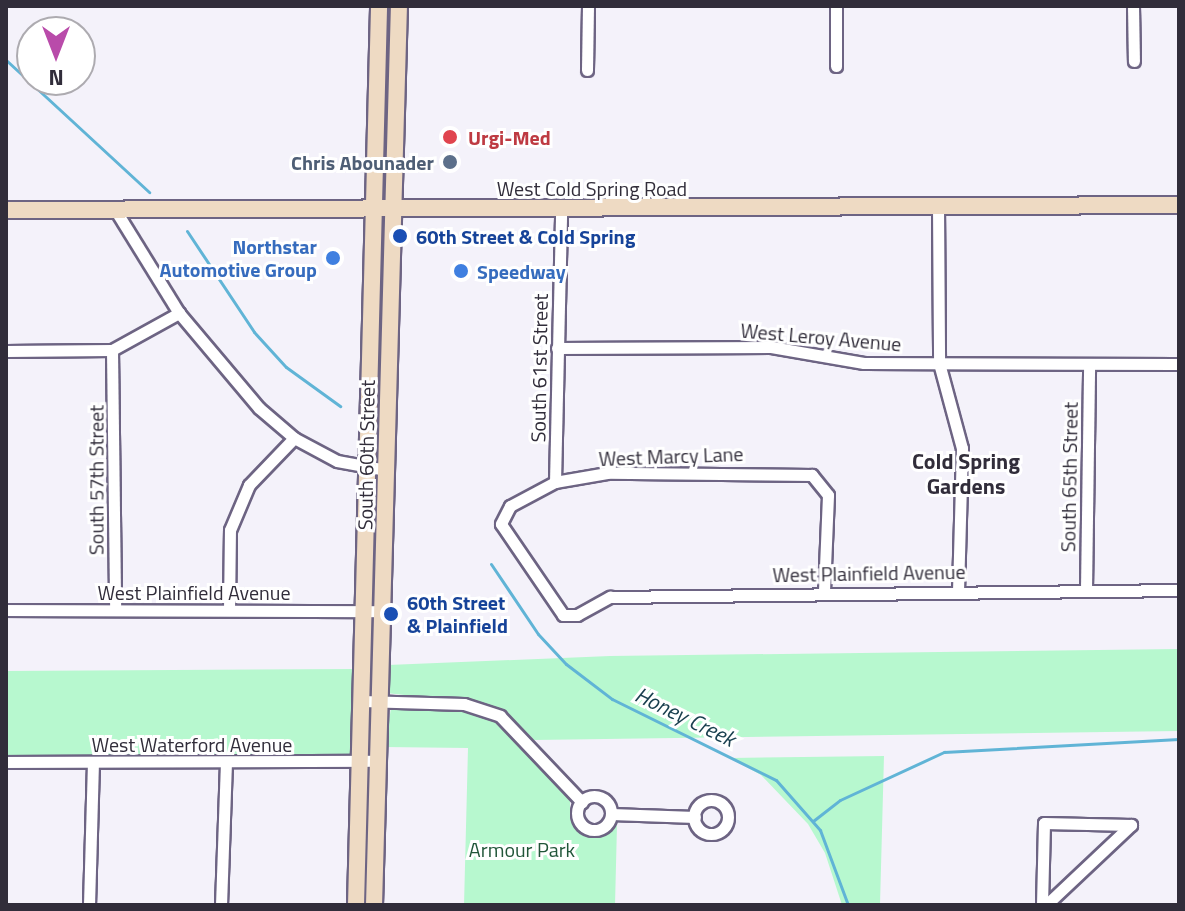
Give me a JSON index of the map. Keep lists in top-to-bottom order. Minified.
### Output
{"streets":{"main road":["West Cold Spring Road","South 60th Street"],"street":["West Leroy Avenue","South 61st Street","West Marcy Lane","South 65th Street","South 57th Street","West Plainfield Avenue","West Waterford Avenue"]},"crossings":[["West Cold Spring Road","South 61st Street"],["West Cold Spring Road","South 60th Street"],["West Leroy Avenue","South 61st Street"],["West Leroy Avenue","South 65th Street"],["South 61st Street","West Marcy Lane"],["South 60th Street","West Plainfield Avenue"],["South 60th Street","West Waterford Avenue"],["West Marcy Lane","West Plainfield Avenue"],["South 65th Street","West Plainfield Avenue"],["South 57th Street","West Plainfield Avenue"]],"districts":["Cold Spring Gardens"],"water":["Honey Creek"],"parks":["Armour Park"],"places":["Urgi-Med","Chris Abounader","60th Street & Cold Spring","Northstar Automotive Group","Speedway","60th Street & Plainfield"],"north":"bottom"}
